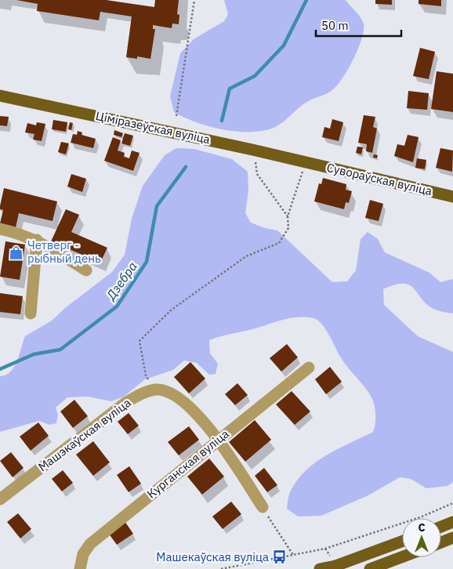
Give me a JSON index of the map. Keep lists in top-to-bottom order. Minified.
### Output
{"streets":{"main road":["Ціміразеўская вуліца","Сувораўская вуліца"],"street":["Машэкаўская вуліца","Курганская вуліца"]},"crossings":[["Ціміразеўская вуліца","Сувораўская вуліца"]],"water":["Дзебра"],"places":{"shop":["Четверг - рыбный день"],"bus stop":["Машекаўская вуліца"]},"scale_bar":"50 m","north":"top"}
